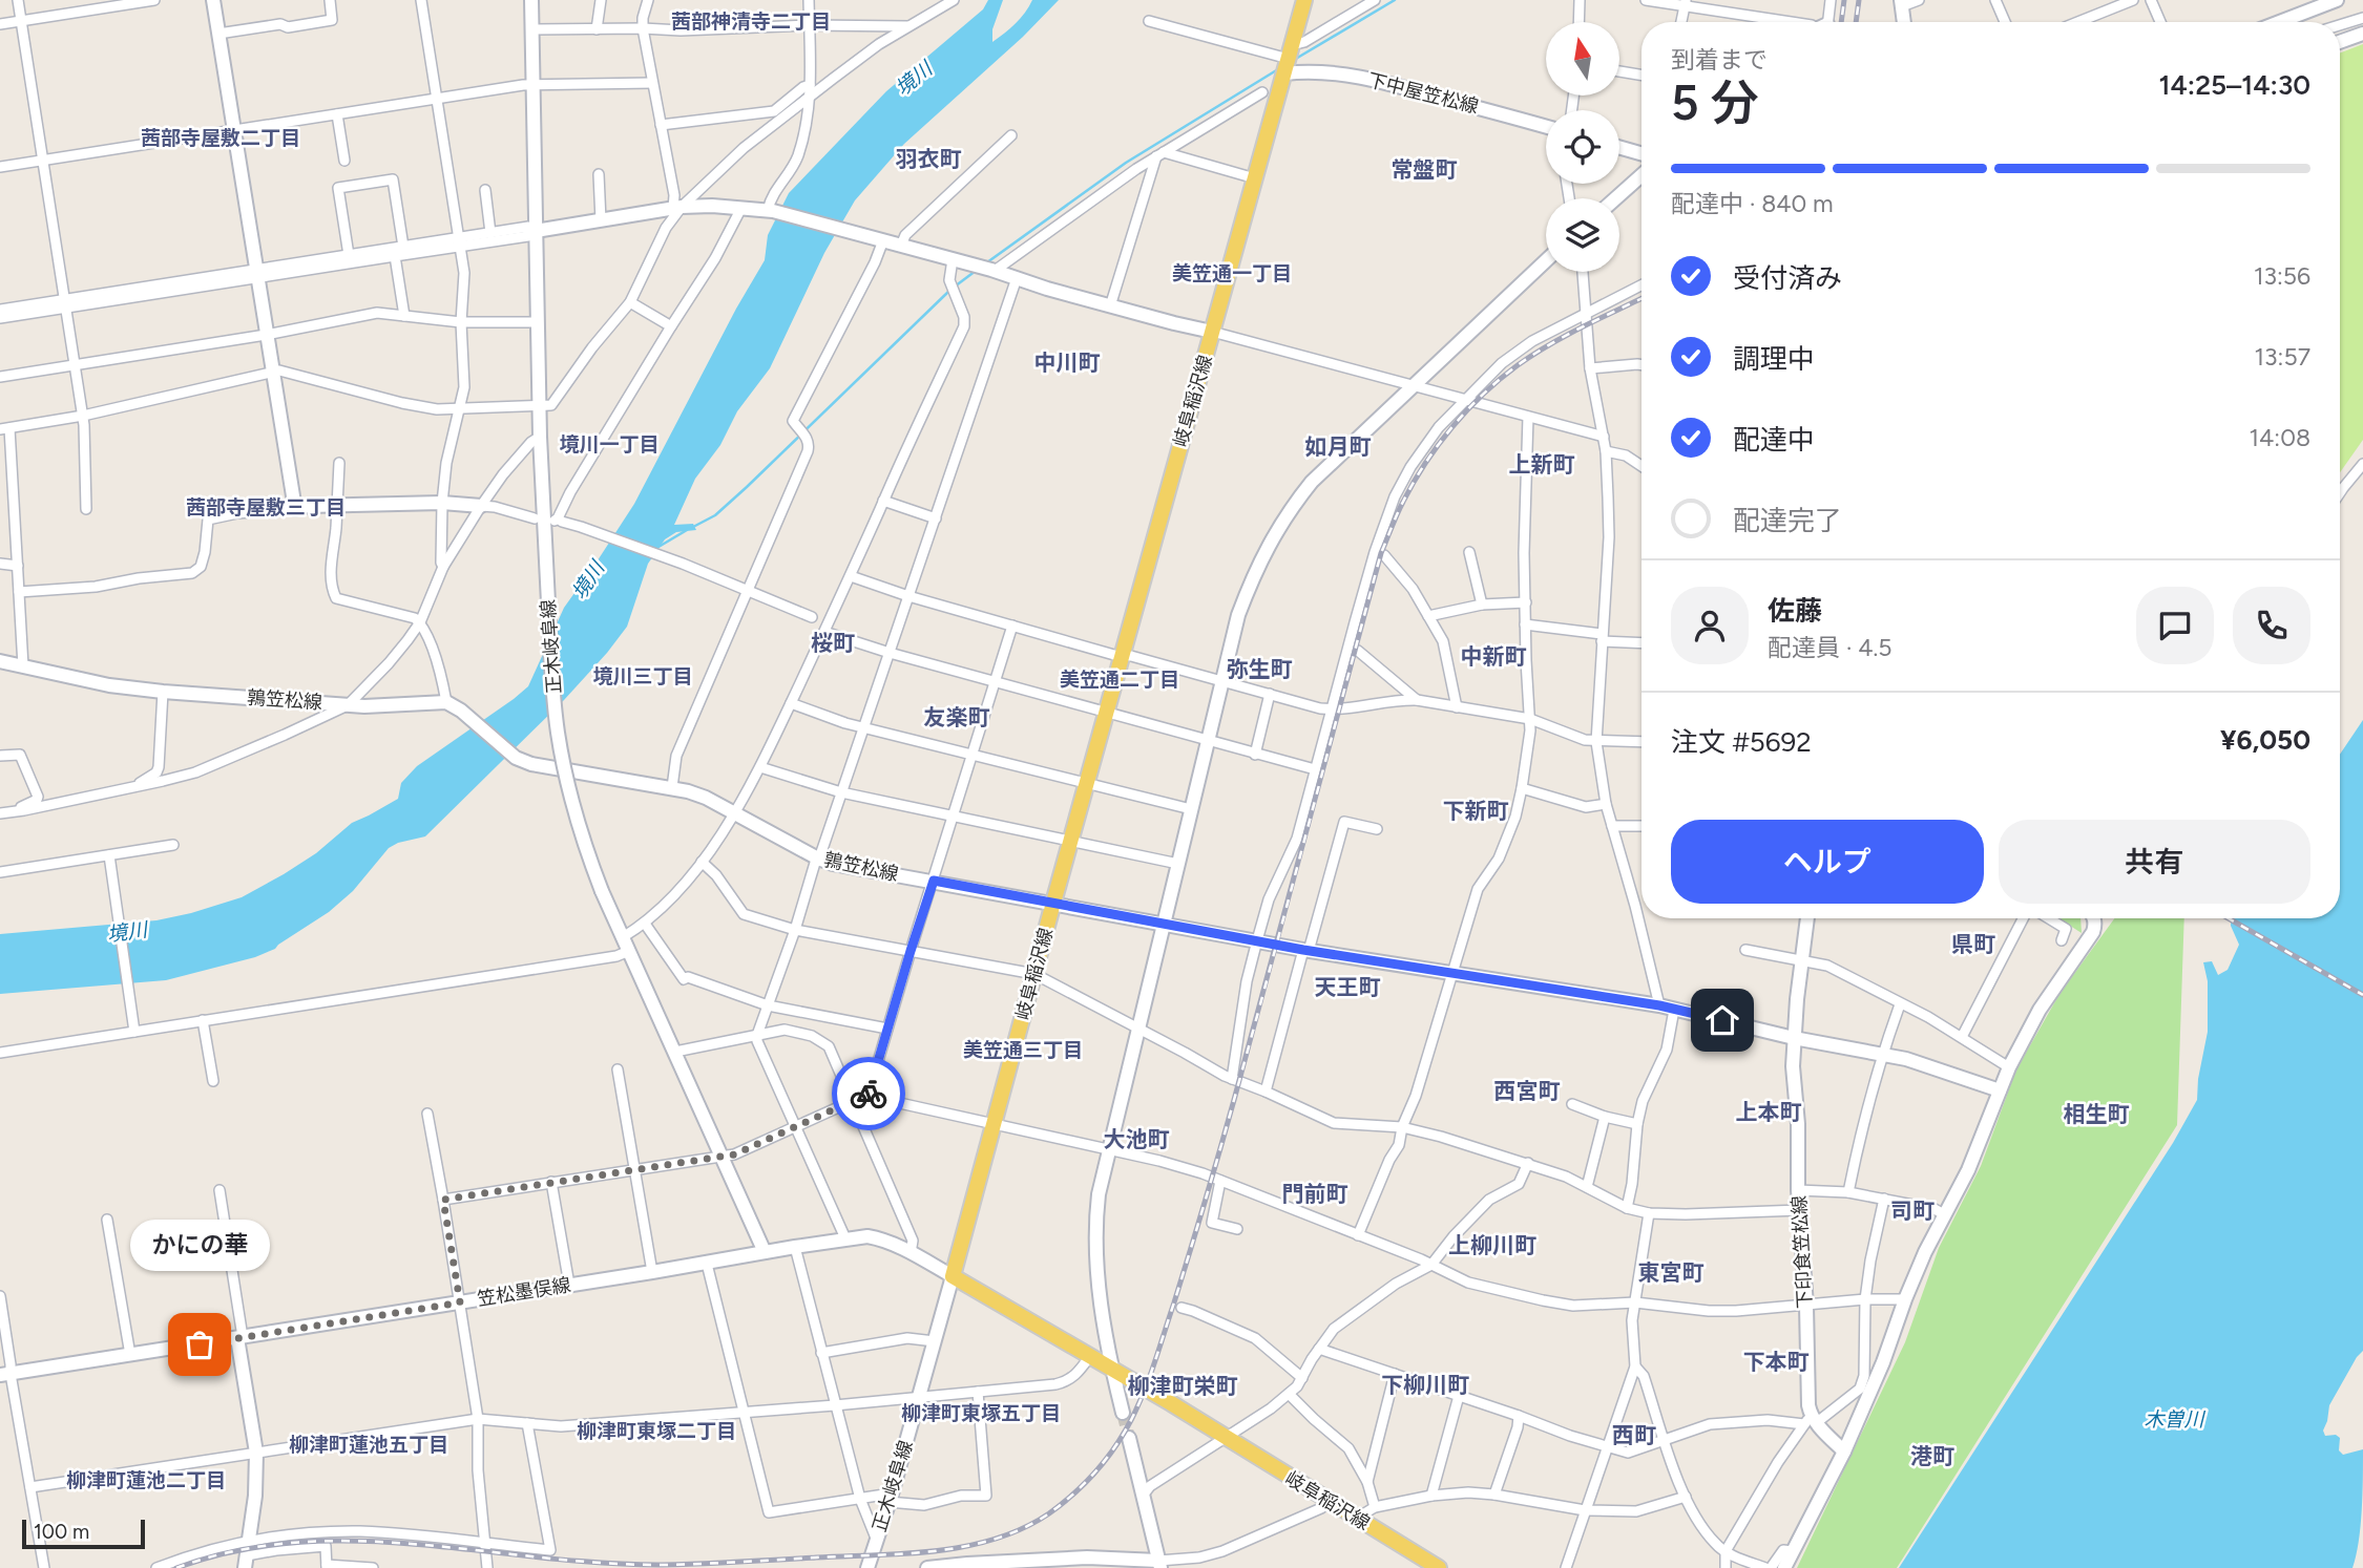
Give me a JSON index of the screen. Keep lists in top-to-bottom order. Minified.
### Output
{"streets":{"main road":["下中屋笠松線","岐阜稲沢線","正木岐阜線","鶉笠松線","下印食笠松線","笠松墨俣線"]},"crossings":[["下中屋笠松線","岐阜稲沢線"],["岐阜稲沢線","正木岐阜線"],["岐阜稲沢線","鶉笠松線"],["岐阜稲沢線","笠松墨俣線"],["正木岐阜線","笠松墨俣線"],["鶉笠松線","下印食笠松線"]],"districts":["茜部神清寺二丁目","茜部寺屋敷二丁目","羽衣町","常盤町","美笠通一丁目","中川町","境川一丁目","如月町","上新町","茜部寺屋敷三丁目","桜町","中新町","弥生町","境川三丁目","美笠通二丁目","友楽町","下新町","県町","天王町","美笠通三丁目","西宮町","上本町","相生町","大池町","門前町","司町","上柳川町","東宮町","下本町","下柳川町","柳津町栄町","柳津町東塚五丁目","柳津町東塚二丁目","西町","柳津町蓮池五丁目","港町","柳津町蓮池二丁目"],"water":["境川","木曽川"],"places":["かにの華"],"scale_bar":"100 m","north":"top","page":{"heading":["5 分","到着まで","14:25–14:30"],"panel":["佐藤","配達員 · 4.5","注文 #5692","¥6,050"],"bar":"配達中 · 840 m","list":[["受付済み","13:56"],["調理中","13:57"],["配達中","14:08"],"配達完了"],"buttons":["ヘルプ","共有"],"bubble":"かにの華","scale":"100 m"}}
